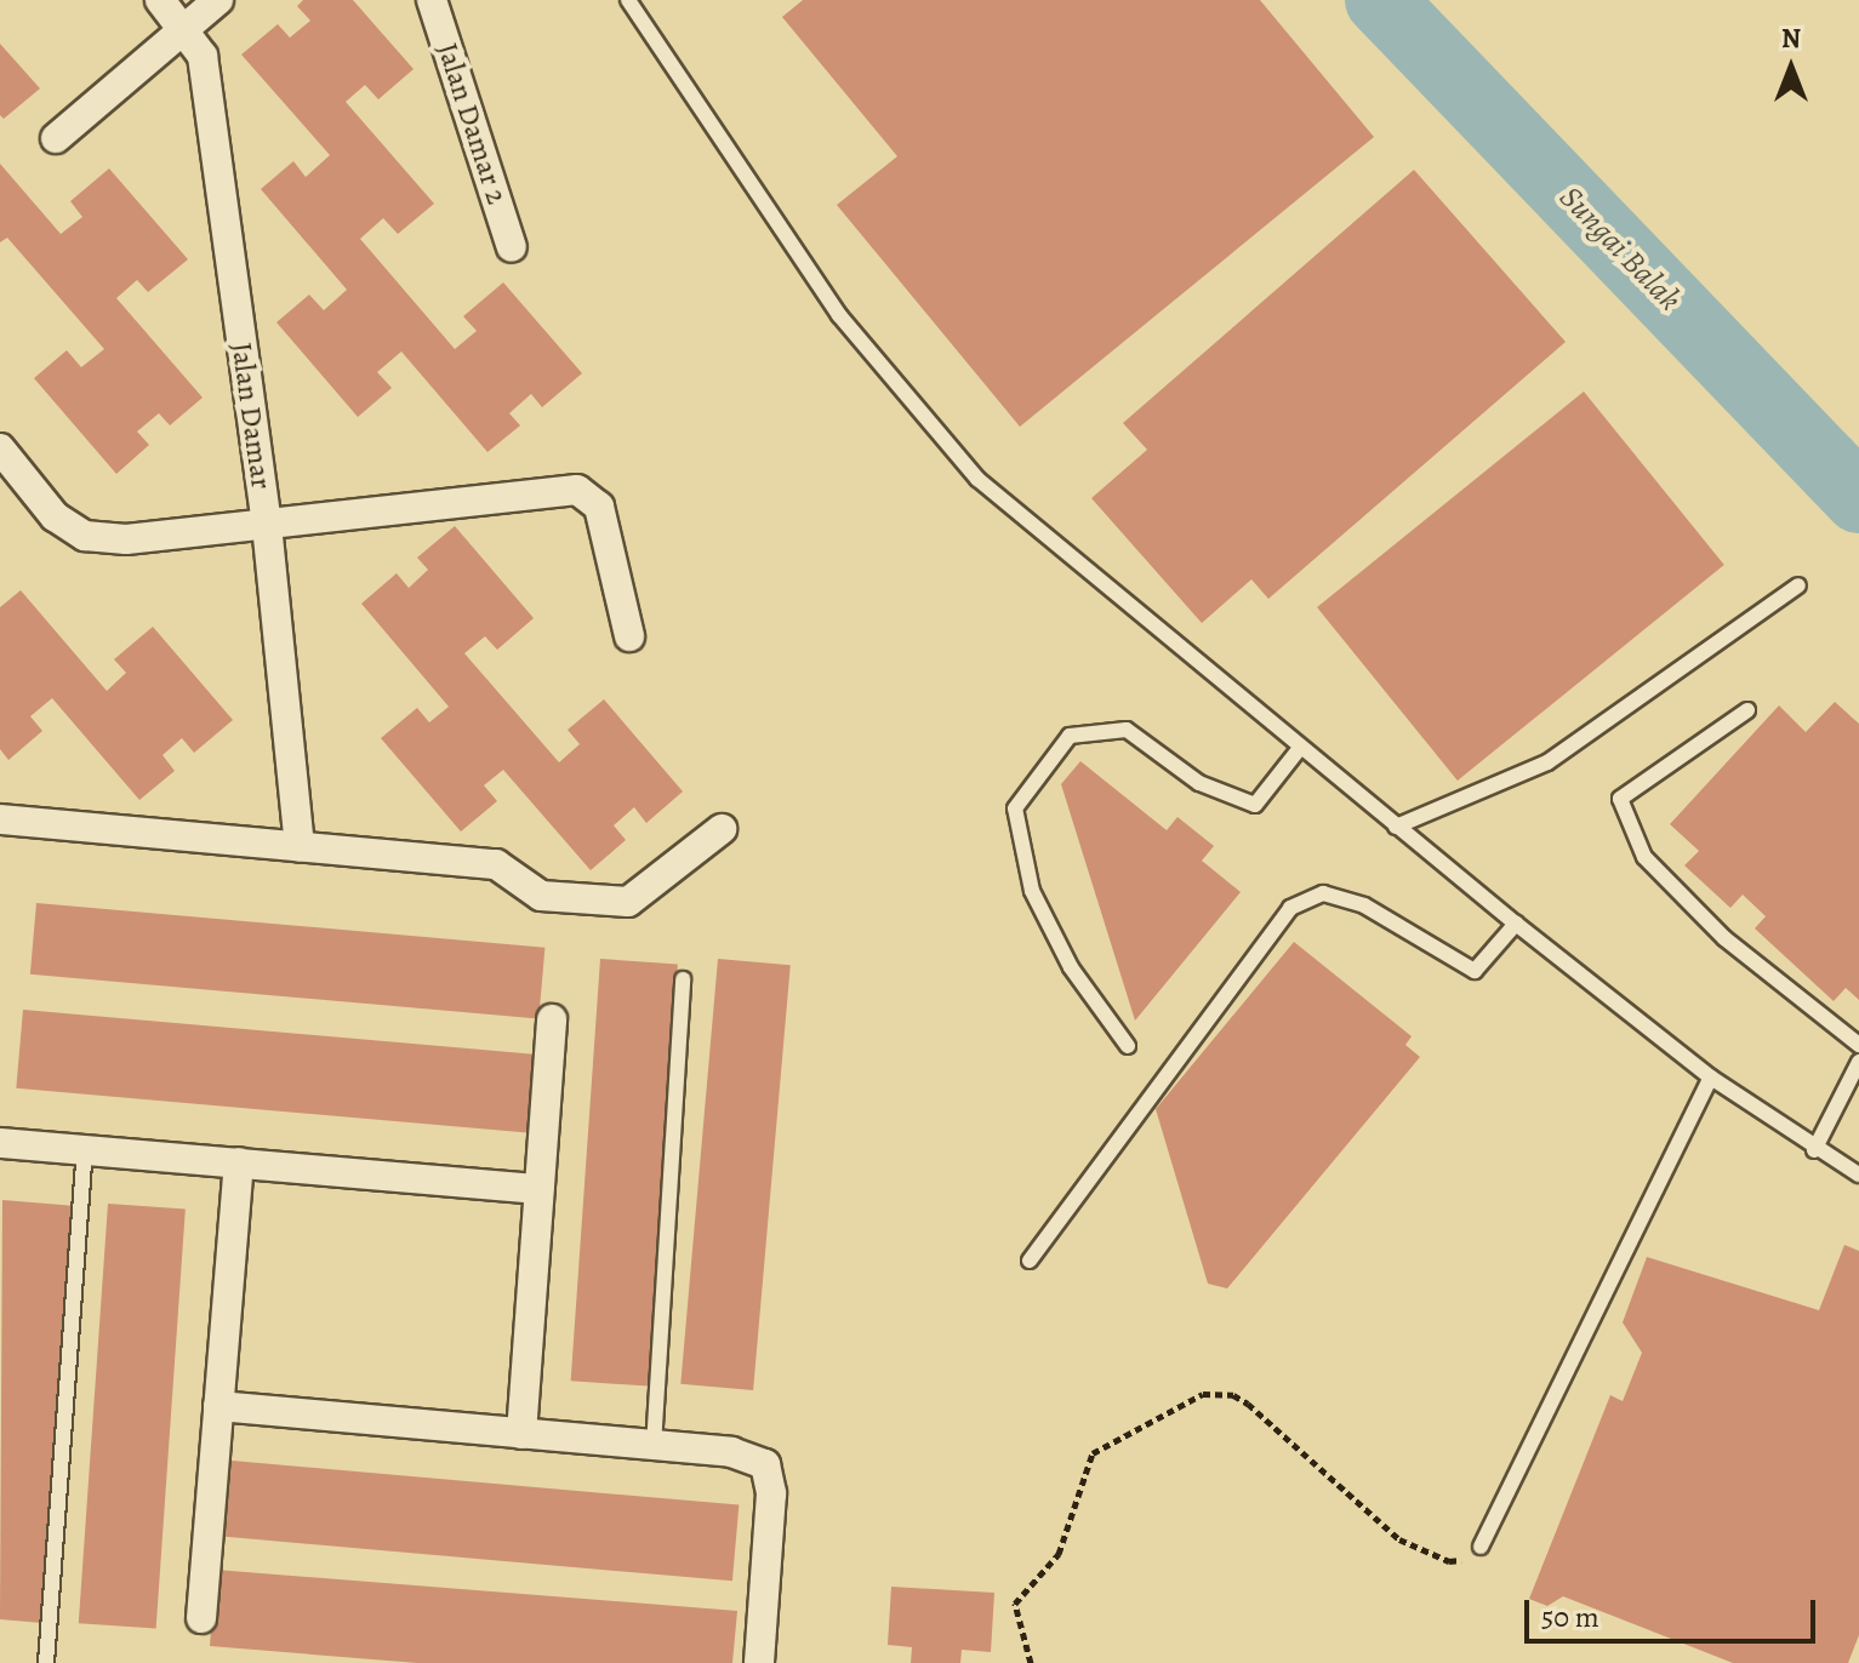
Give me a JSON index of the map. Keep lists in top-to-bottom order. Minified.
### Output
{"streets":{"street":["Jalan Damar 2","Jalan Damar"]},"water":["Sungai Balak"],"scale_bar":"50 m","north":"top"}
